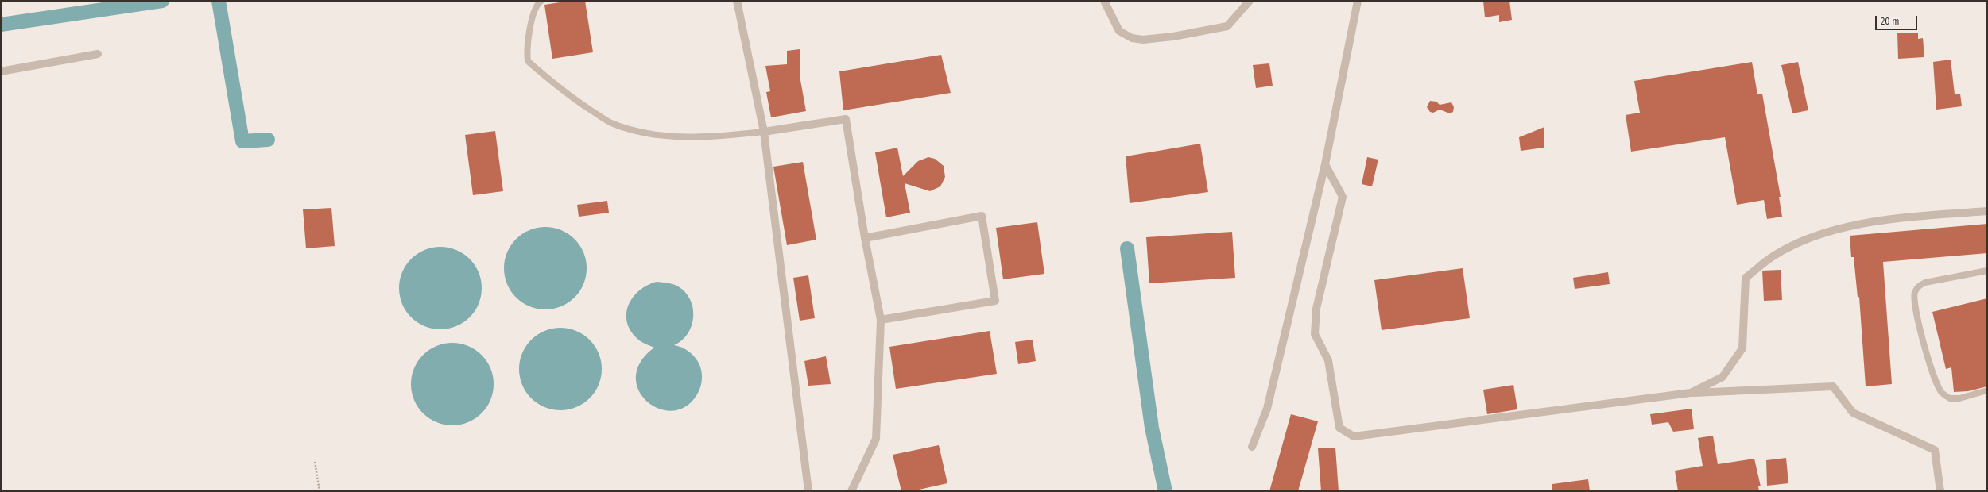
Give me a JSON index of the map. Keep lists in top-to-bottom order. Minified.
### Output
{"scale_bar":"20 m"}
